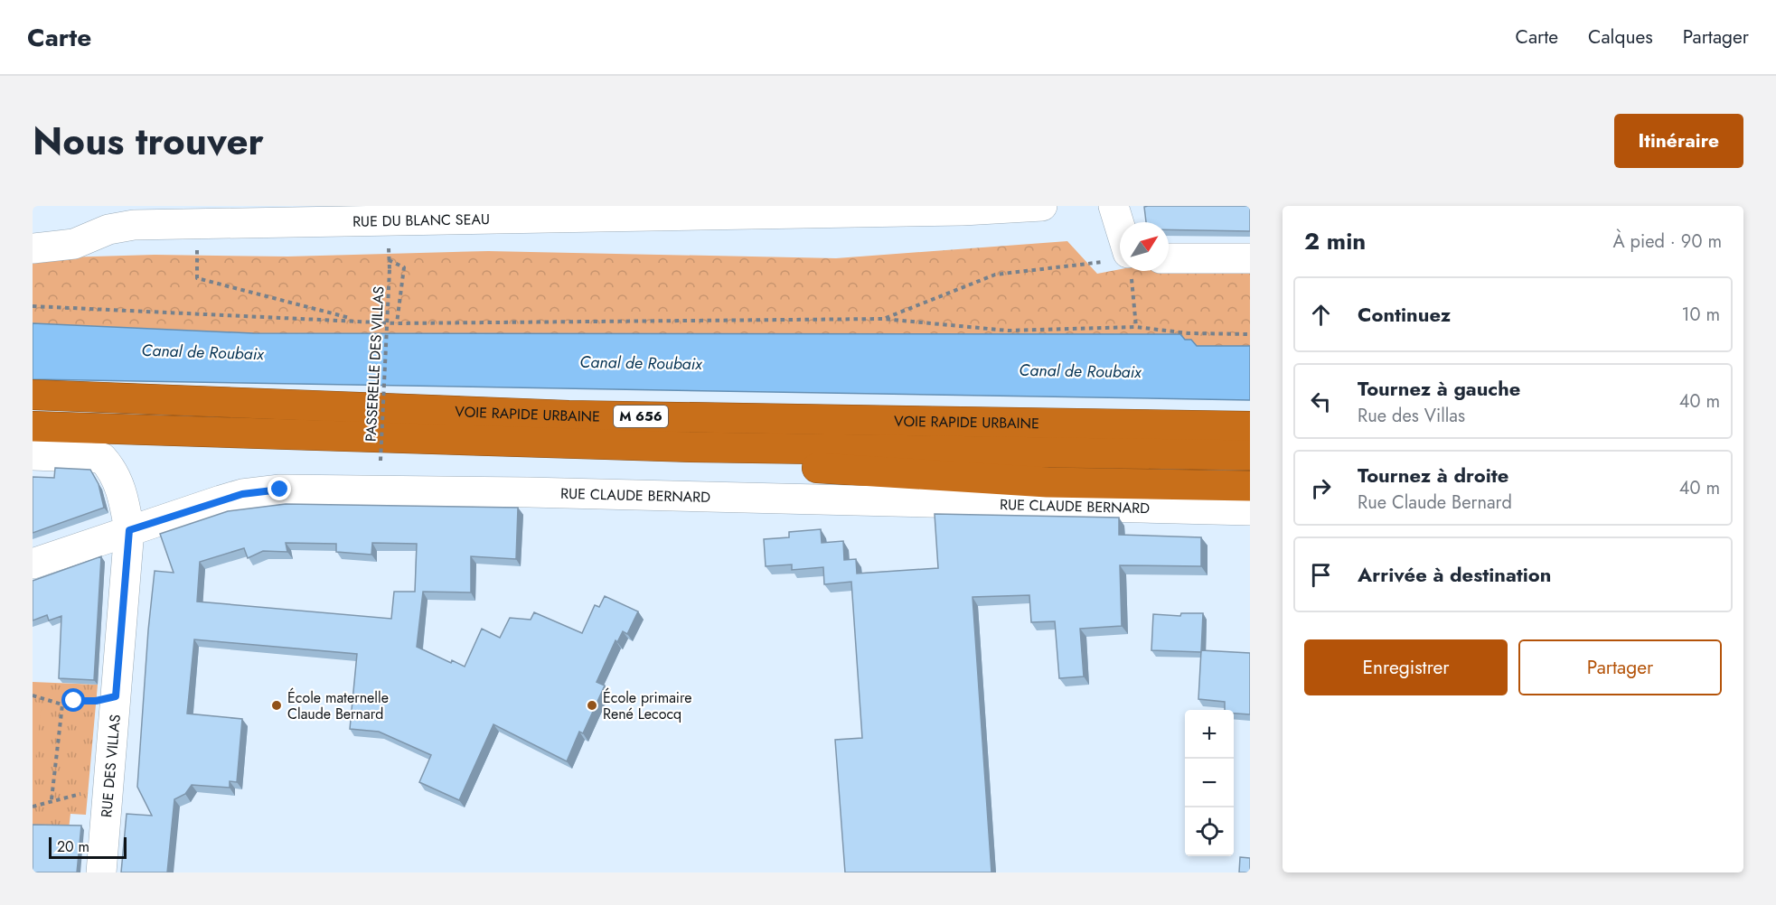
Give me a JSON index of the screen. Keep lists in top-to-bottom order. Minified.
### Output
{"streets":{"highway":["VOIE RAPIDE URBAINE","M 656"],"street":["RUE DU BLANC SEAU","RUE CLAUDE BERNARD","RUE DES VILLAS"],"path":["PASSERELLE DES VILLAS"]},"crossings":[["RUE CLAUDE BERNARD","RUE DES VILLAS"]],"water":["Canal de Roubaix"],"places":["École maternelle Claude Bernard","École primaire René Lecocq"],"scale_bar":"20 m","north":"top right","page":{"header":"Carte","nav":["Carte","Calques","Partager"],"title":"Nous trouver","buttons":["Itinéraire",["Enregistrer","Partager"]],"heading":["2 min","À pied · 90 m"],"list":[["Continuez","10 m"],["Tournez à gauche","Rue des Villas","40 m"],["Tournez à droite","Rue Claude Bernard","40 m"],"Arrivée à destination"],"map_buttons":["+","−"],"scale":"20 m"}}
